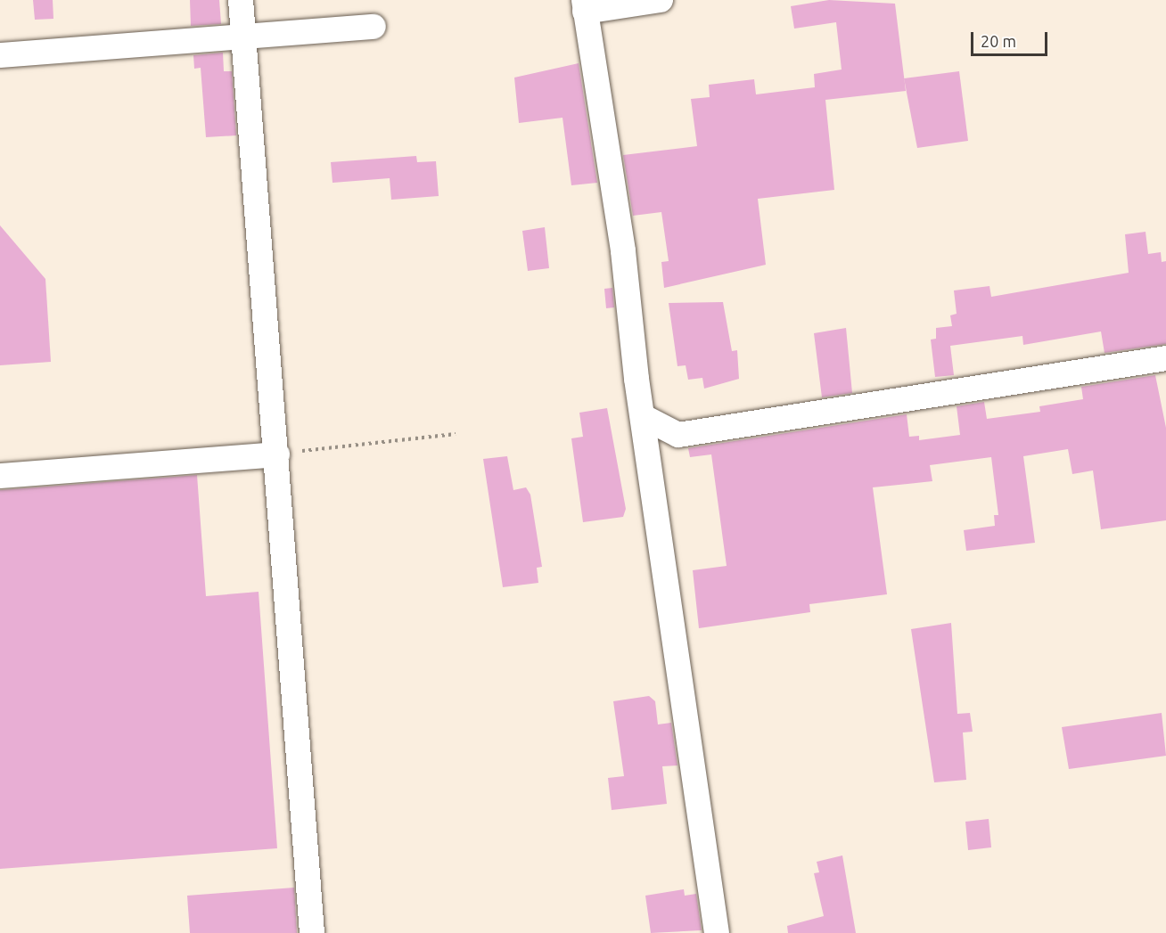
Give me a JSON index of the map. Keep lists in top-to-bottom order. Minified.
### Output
{"scale_bar":"20 m"}
